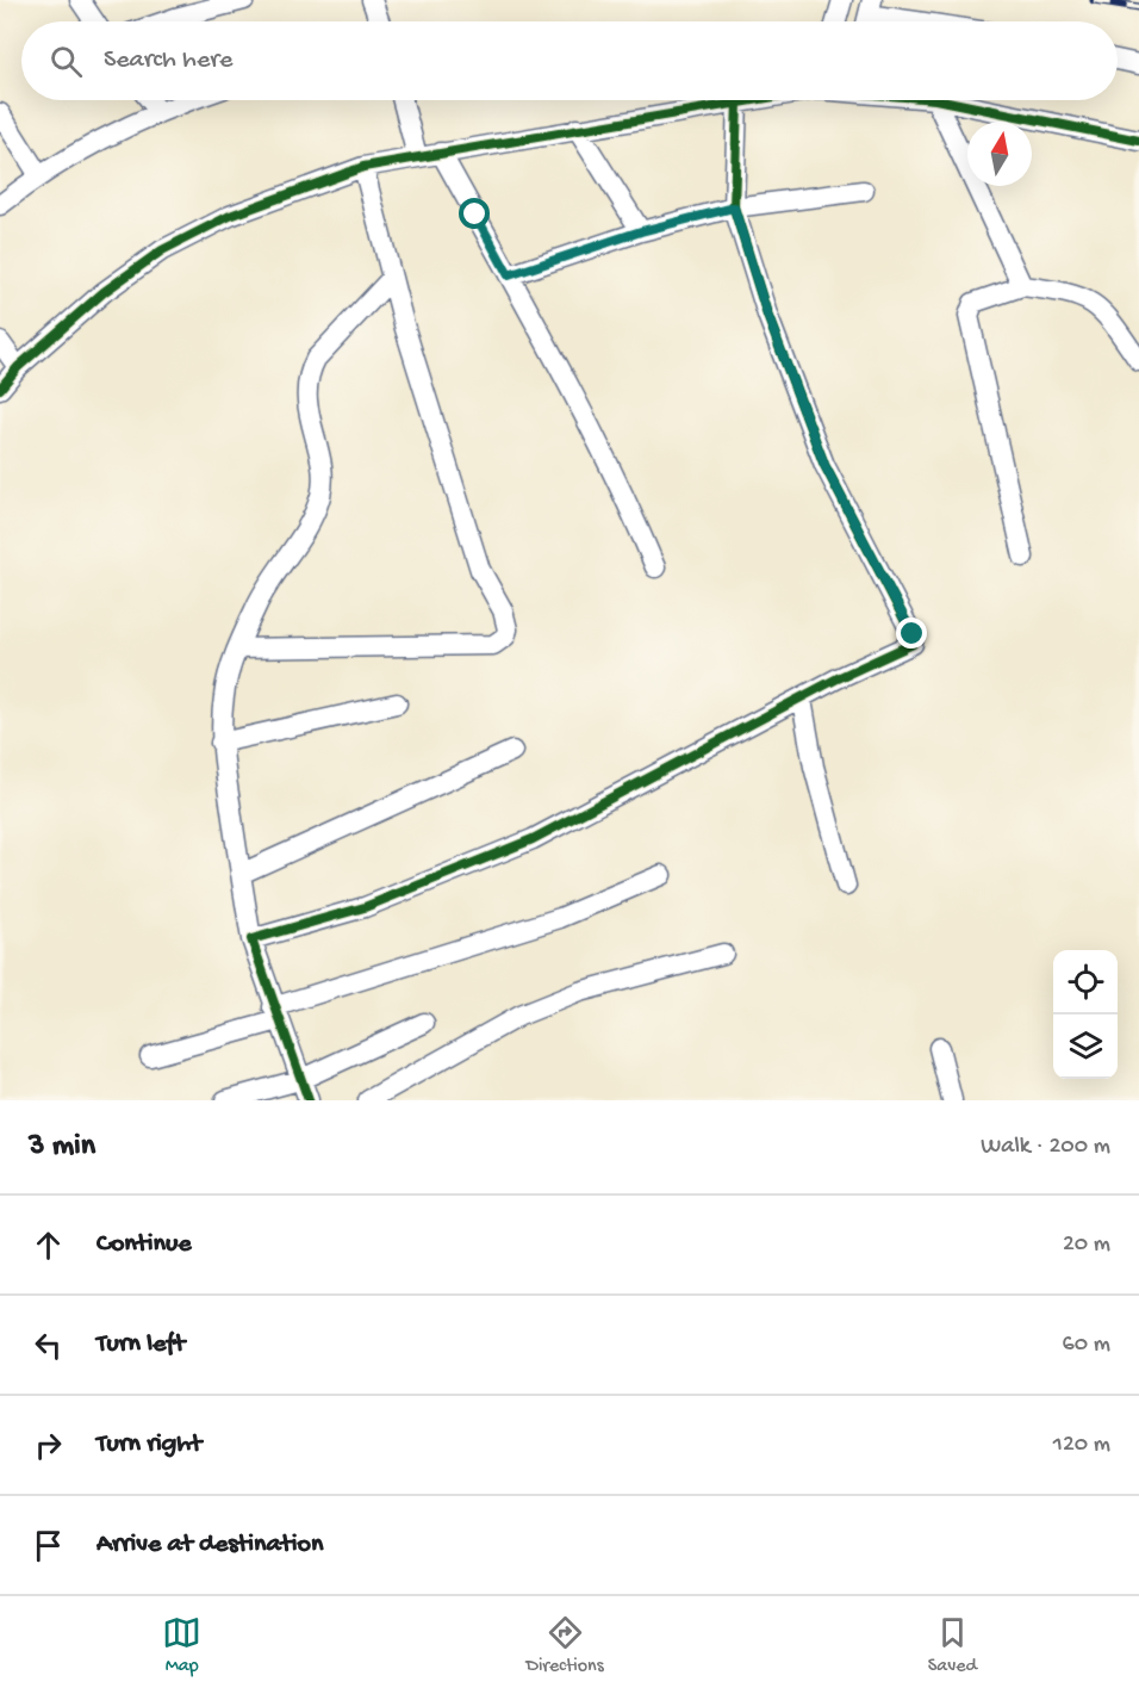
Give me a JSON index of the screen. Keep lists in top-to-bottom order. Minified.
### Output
{"north":"top","page":{"search":"Search here","heading":["3 min","Walk · 200 m"],"list":[["Continue","20 m"],["Turn left","60 m"],["Turn right","120 m"],"Arrive at destination"],"nav":["Map","Directions","Saved"]}}
